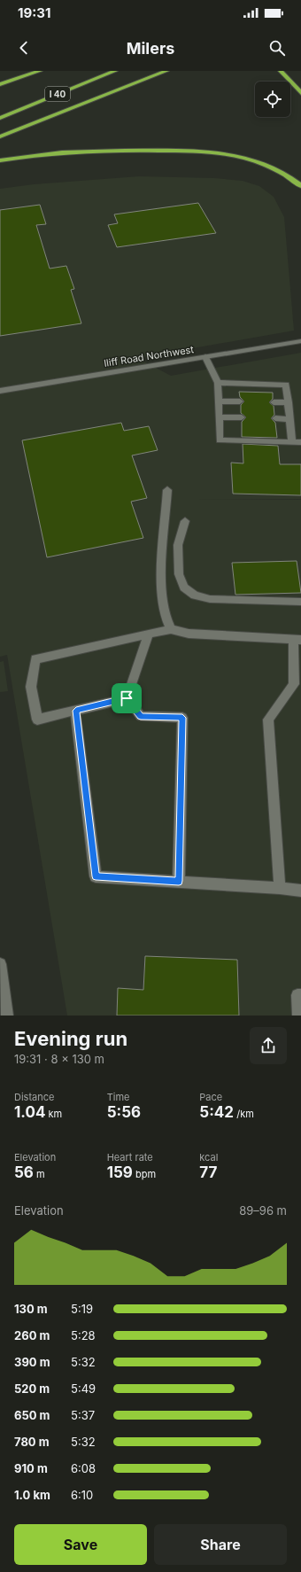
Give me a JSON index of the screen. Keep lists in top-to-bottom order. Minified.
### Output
{"streets":{"highway":["I 40"],"street":["Iliff Road Northwest"]},"page":{"status":"19:31","header":"Milers","heading":["Evening run","19:31 · 8 × 130 m"],"stats":[["Distance","1.04 km"],["Time","5:56"],["Pace","5:42 /km"],["Elevation","56 m"],["Heart rate","159 bpm"],["kcal","77"]],"chart":["Elevation","89–96 m"],"list":[{"name":"130 m","note":"5:19"},{"name":"260 m","note":"5:28"},{"name":"390 m","note":"5:32"},{"name":"520 m","note":"5:49"},{"name":"650 m","note":"5:37"},{"name":"780 m","note":"5:32"},{"name":"910 m","note":"6:08"},{"name":"1.0 km","note":"6:10"}],"buttons":["Save","Share"]}}
